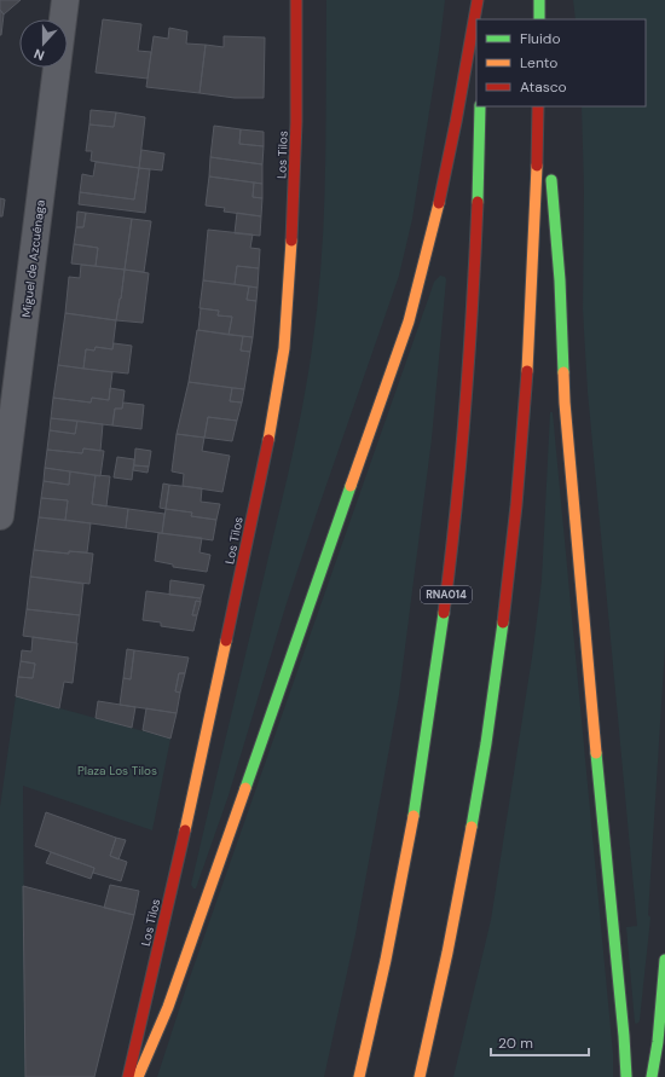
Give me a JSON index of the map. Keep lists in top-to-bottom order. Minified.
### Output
{"streets":{"main road":["Los Tilos","RNA014"],"street":["Miguel de Azcuénaga"]},"parks":["Plaza Los Tilos"],"legend":["Fluido","Lento","Atasco"],"scale_bar":"20 m","north":"bottom"}
